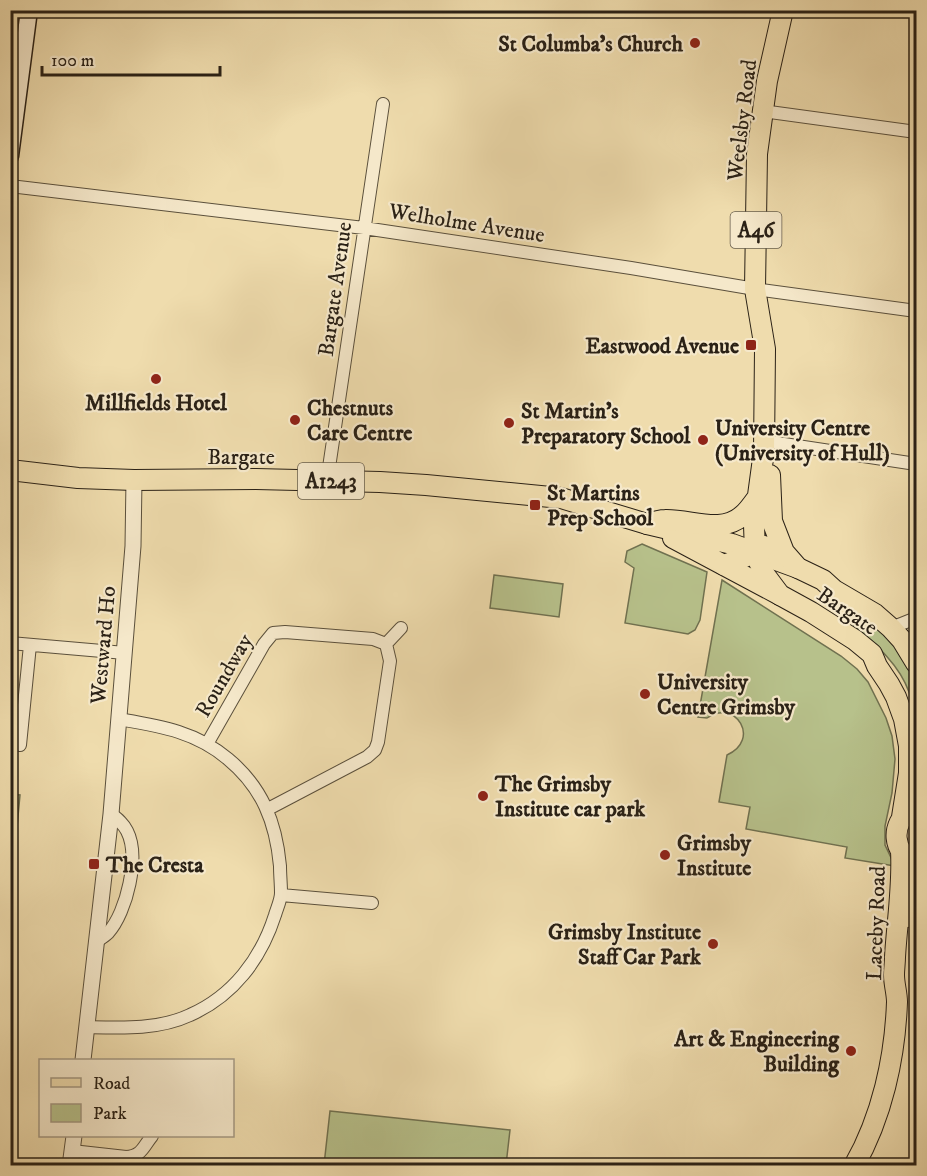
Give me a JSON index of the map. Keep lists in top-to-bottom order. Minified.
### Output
{"streets":{"main road":["Weelsby Road","A46","Bargate","A1243","Laceby Road"],"street":["Welholme Avenue","Bargate Avenue","Westward Ho","Roundway"]},"crossings":[["Weelsby Road","Welholme Avenue"],["Weelsby Road","Bargate"],["Welholme Avenue","Bargate Avenue"],["A46","Bargate"],["A46","Laceby Road"],["Bargate Avenue","Bargate"],["Bargate","Westward Ho"]],"places":{"other":["St Columba's Church","Millfields Hotel","Chestnuts Care Centre","St Martin's Preparatory School","University Centre (University of Hull)","University Centre Grimsby","The Grimsby Institute car park","Grimsby Institute","Grimsby Institute Staff Car Park","Art & Engineering Building"],"transit":["Eastwood Avenue","St Martins Prep School","The Cresta"]},"legend":["Road","Park"],"scale_bar":"100 m"}
